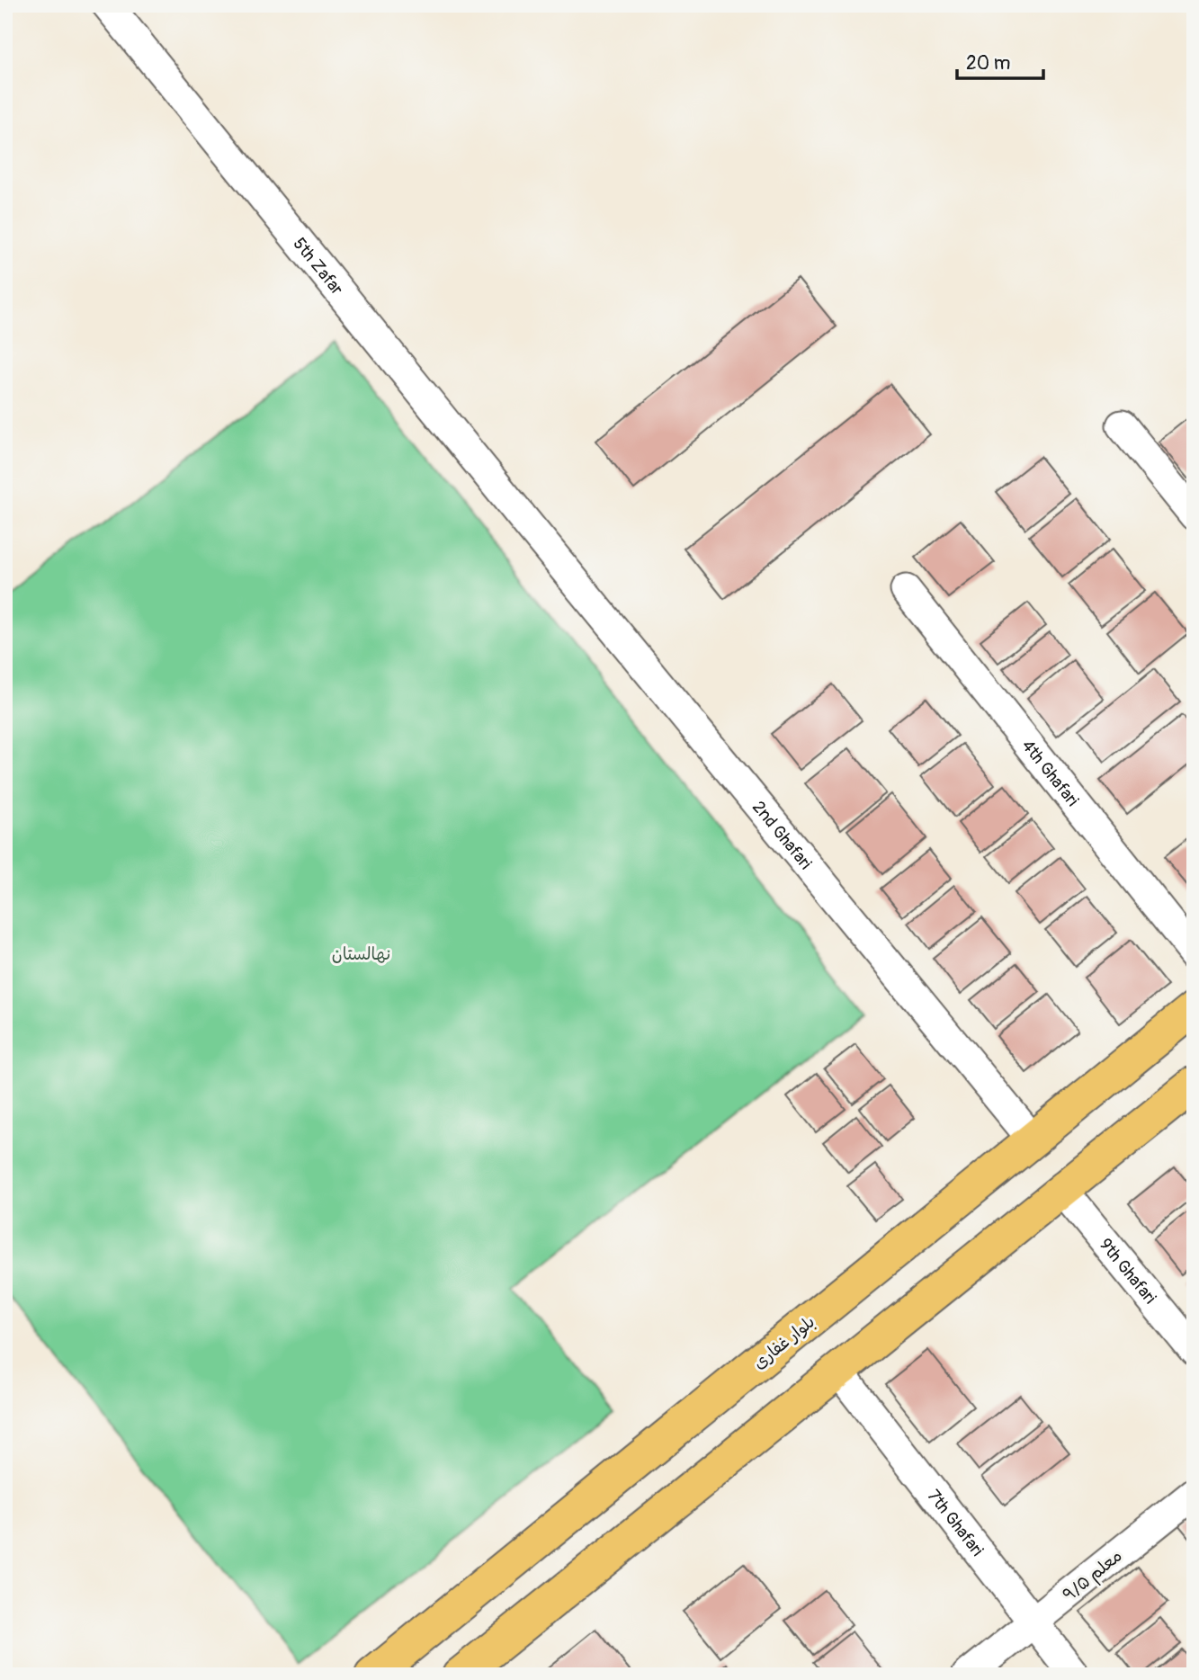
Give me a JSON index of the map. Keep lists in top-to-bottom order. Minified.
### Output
{"streets":{"main road":["بلوار غفاری"],"street":["5th Zafar","4th Ghafari","2nd Ghafari","9th Ghafari","7th Ghafari","معلم ۹/۵"]},"crossings":[["5th Zafar","2nd Ghafari"],["2nd Ghafari","بلوار غفاری"],["7th Ghafari","معلم ۹/۵"]],"parks":["نهالستان"],"scale_bar":"20 m"}
